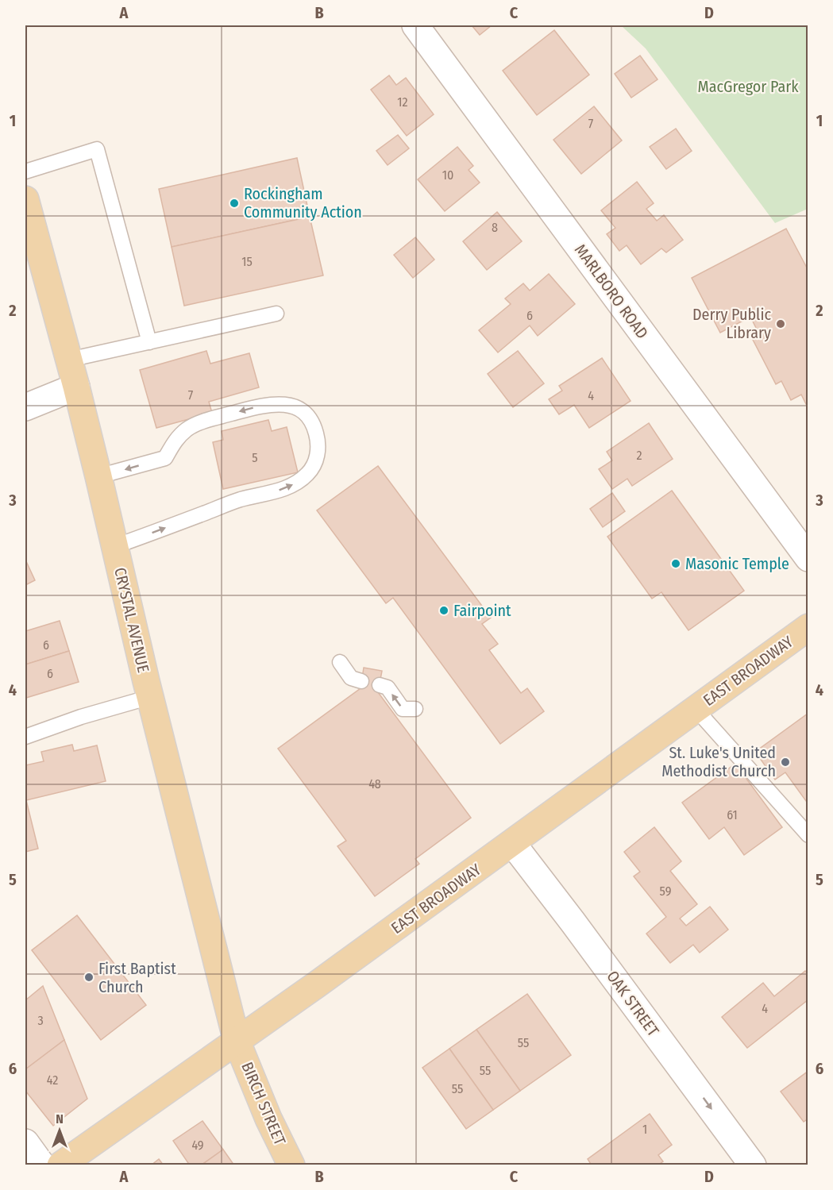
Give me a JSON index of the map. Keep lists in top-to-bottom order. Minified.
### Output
{"streets":{"main road":["CRYSTAL AVENUE","EAST BROADWAY","BIRCH STREET"],"street":["MARLBORO ROAD","OAK STREET"]},"crossings":[["CRYSTAL AVENUE","EAST BROADWAY"],["CRYSTAL AVENUE","BIRCH STREET"],["EAST BROADWAY","OAK STREET"],["EAST BROADWAY","BIRCH STREET"]],"one_way":["OAK STREET"],"parks":["MacGregor Park"],"places":["Rockingham Community Action","Derry Public Library","Masonic Temple","Fairpoint","St. Luke's United Methodist Church","First Baptist Church"],"house_numbers":["12","7","10","8","15","6","7","4","2","5","6","6","48","61","59","4","3","55","55","42","55","1","49"],"north":"top","grid":{"columns":["A","B","C","D"],"rows":["1","2","3","4","5","6"]}}
